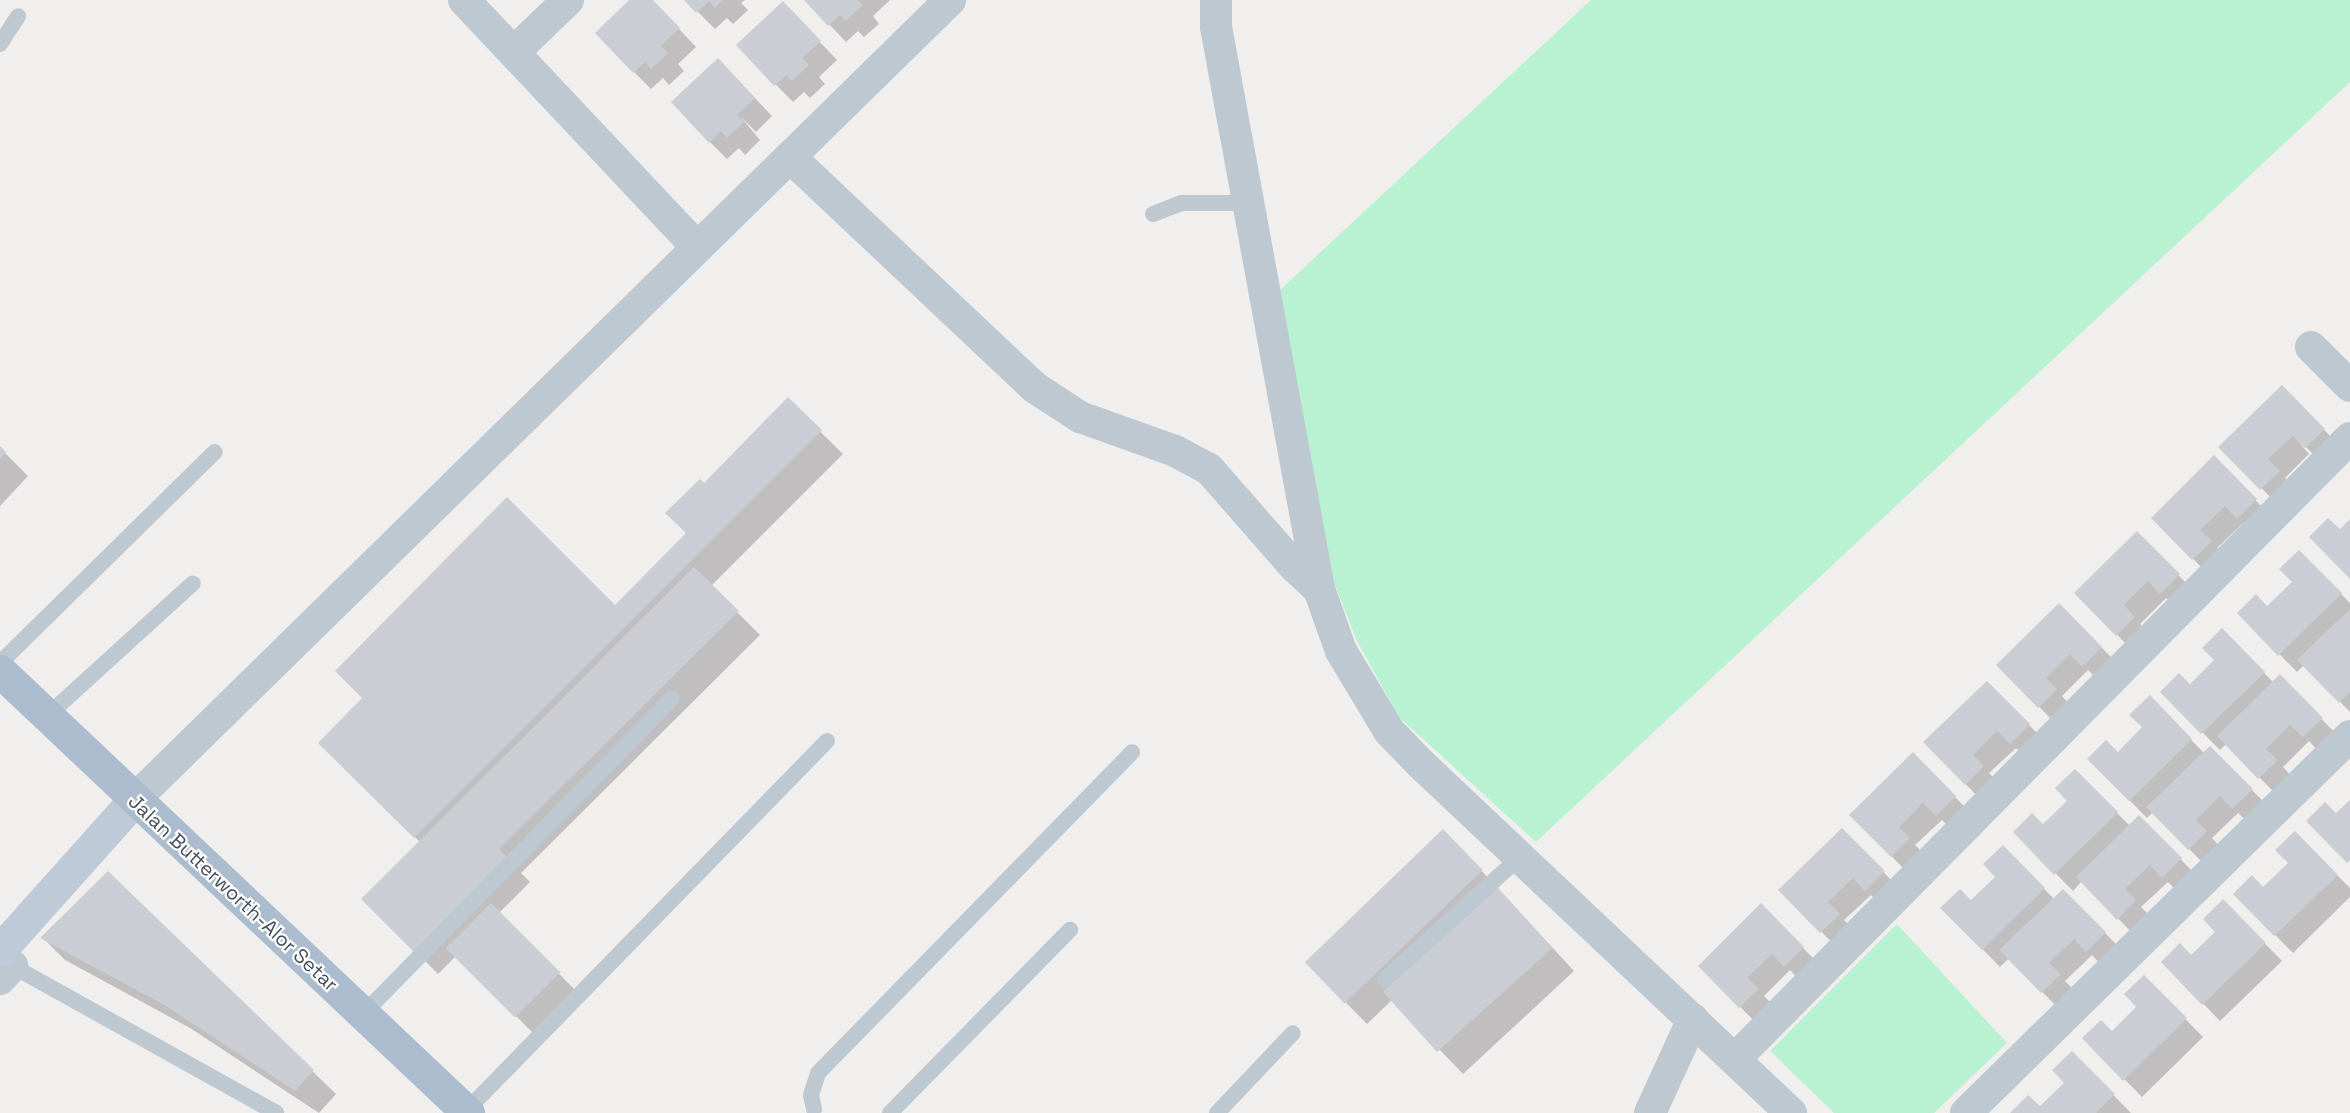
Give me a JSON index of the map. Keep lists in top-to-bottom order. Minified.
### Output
{"streets":{"main road":["Jalan Butterworth-Alor Setar"]}}
